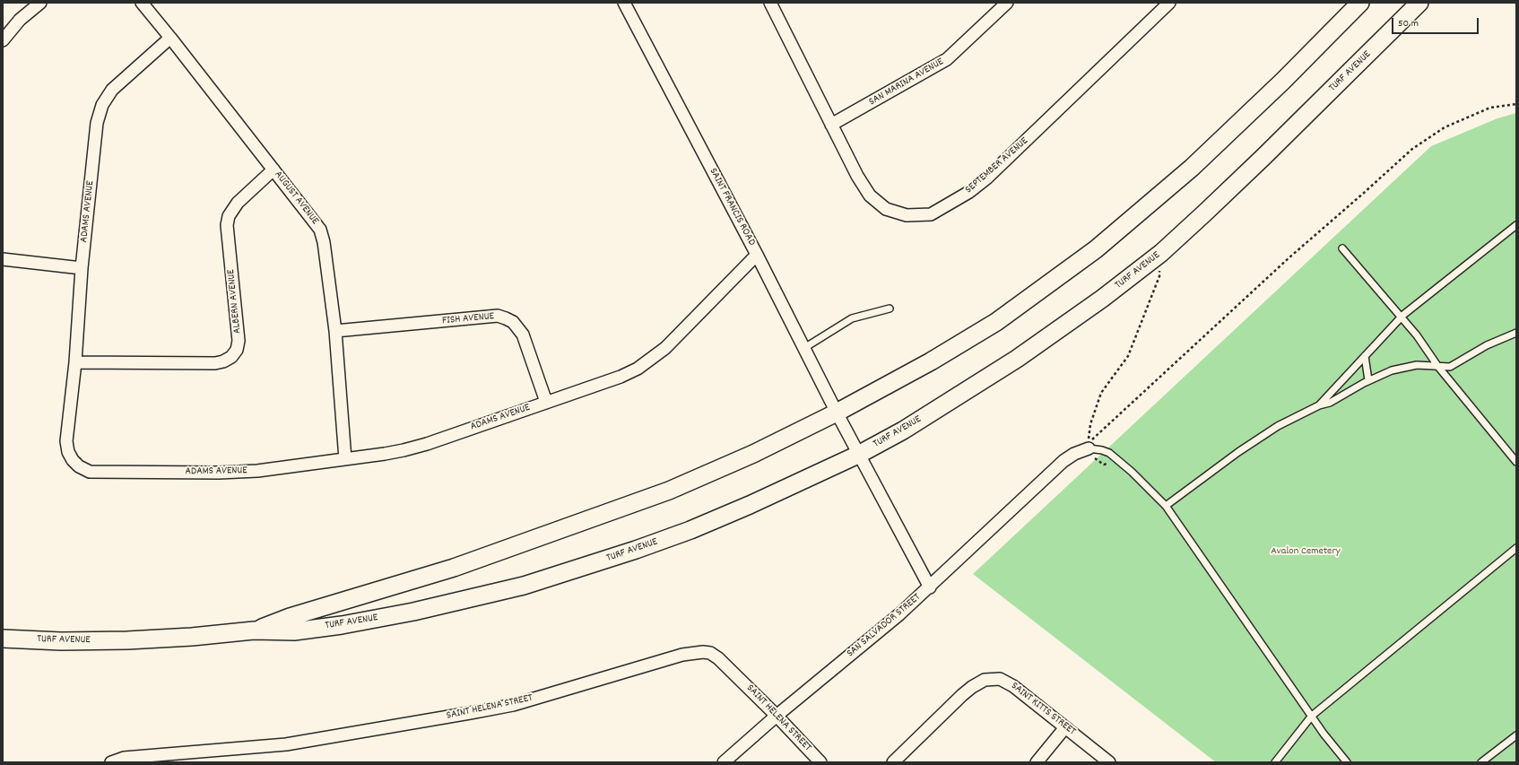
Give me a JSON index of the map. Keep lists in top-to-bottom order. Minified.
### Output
{"streets":{"main road":["TURF AVENUE"],"street":["SAN MARINA AVENUE","SEPTEMBER AVENUE","AUGUST AVENUE","SAINT FRANCIS ROAD","ADAMS AVENUE","ALBERN AVENUE","FISH AVENUE","SAN SALVADOR STREET","SAINT HELENA STREET","SAINT KITTS STREET"]},"crossings":[["TURF AVENUE","SAINT FRANCIS ROAD"],["TURF AVENUE","SAN SALVADOR STREET"],["SAN MARINA AVENUE","SEPTEMBER AVENUE"],["AUGUST AVENUE","ADAMS AVENUE"],["AUGUST AVENUE","ALBERN AVENUE"],["AUGUST AVENUE","FISH AVENUE"],["SAINT FRANCIS ROAD","ADAMS AVENUE"],["SAINT FRANCIS ROAD","SAN SALVADOR STREET"],["ADAMS AVENUE","ALBERN AVENUE"],["ADAMS AVENUE","FISH AVENUE"],["SAN SALVADOR STREET","SAINT HELENA STREET"]],"parks":["Avalon Cemetery"],"scale_bar":"50 m"}
